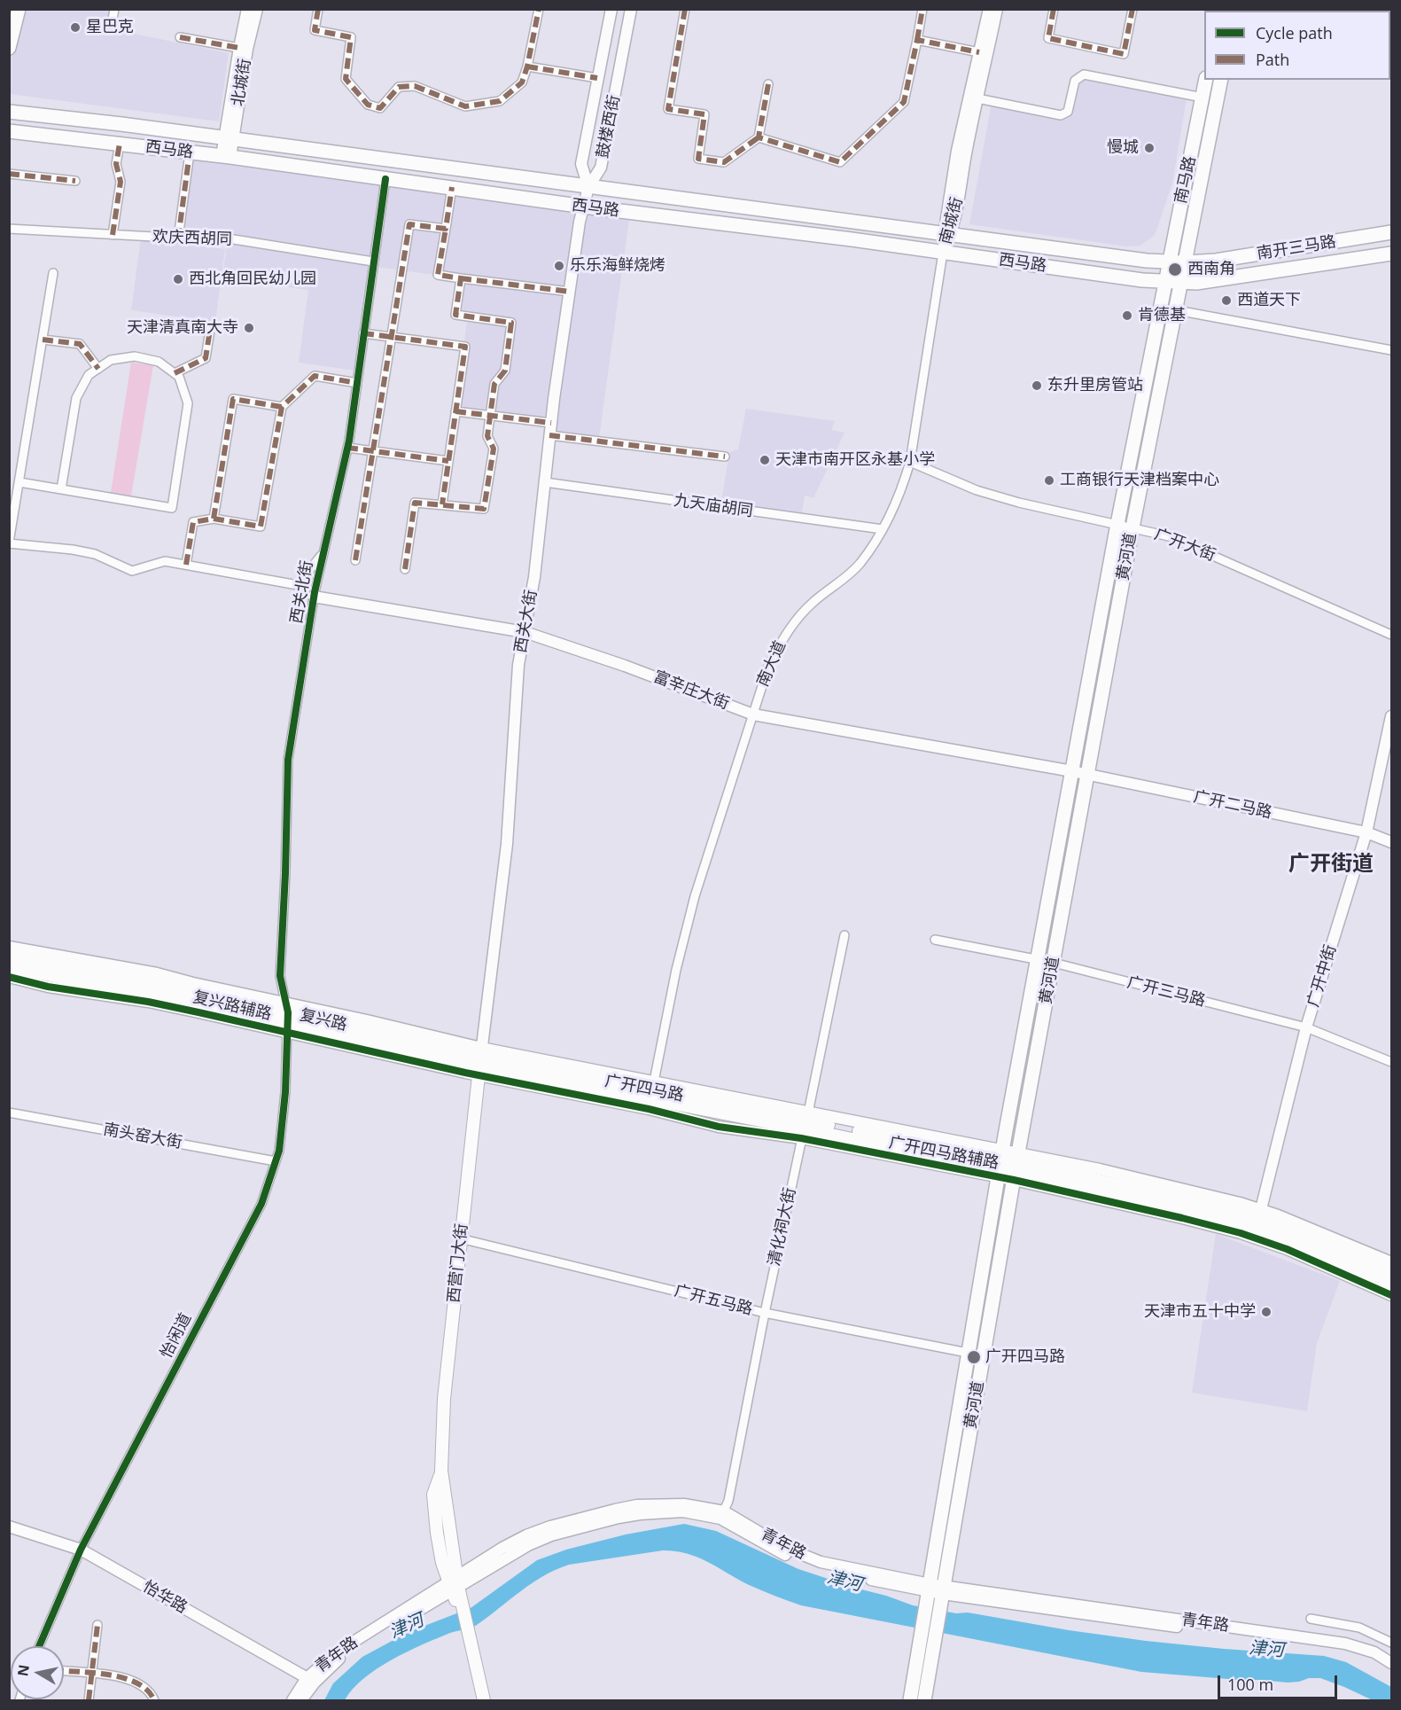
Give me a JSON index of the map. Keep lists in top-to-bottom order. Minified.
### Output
{"streets":{"main road":["西马路","南马路","南开三马路","黄河道","复兴路","广开四马路","西营门大街"],"street":["北城街","鼓楼西街","南城街","欢庆西胡同","九天庙胡同","广开大街","西关北街","西关大街","南大道","富辛庄大街","广开二马路","广开中街","广开三马路","复兴路辅路","南头窑大街","广开四马路辅路","清化祠大街","广开五马路","怡闲道","青年路","怡华路"]},"crossings":[["北城街","西马路"],["鼓楼西街","西马路"],["鼓楼西街","西关大街"],["西马路","南马路"],["西马路","南城街"],["西马路","南开三马路"],["西马路","黄河道"],["西马路","西关北街"],["西马路","西关大街"],["西马路","南大道"],["南马路","南开三马路"],["南马路","黄河道"],["南城街","南大道"],["欢庆西胡同","西关北街"],["南开三马路","黄河道"],["九天庙胡同","西关大街"],["九天庙胡同","南大道"],["广开大街","黄河道"],["广开大街","南大道"],["黄河道","富辛庄大街"],["黄河道","广开二马路"],["黄河道","广开三马路"],["黄河道","广开四马路"],["黄河道","广开四马路辅路"],["黄河道","广开五马路"],["黄河道","青年路"],["西关北街","富辛庄大街"],["西关北街","复兴路辅路"],["西关北街","复兴路"],["西关北街","怡闲道"],["西关大街","富辛庄大街"],["西关大街","复兴路辅路"],["西关大街","复兴路"],["西关大街","广开四马路"],["西关大街","广开四马路辅路"],["西关大街","西营门大街"],["南大道","富辛庄大街"],["南大道","广开四马路"],["南大道","广开四马路辅路"],["富辛庄大街","广开二马路"],["广开二马路","广开中街"],["广开中街","广开三马路"],["广开中街","广开四马路"],["复兴路辅路","复兴路"],["复兴路辅路","广开四马路"],["复兴路辅路","广开四马路辅路"],["复兴路辅路","西营门大街"],["复兴路辅路","怡闲道"],["复兴路","广开四马路"],["复兴路","广开四马路辅路"],["复兴路","西营门大街"],["复兴路","怡闲道"],["广开四马路","广开四马路辅路"],["广开四马路","清化祠大街"],["广开四马路","西营门大街"],["南头窑大街","怡闲道"],["广开四马路辅路","清化祠大街"],["广开四马路辅路","西营门大街"],["清化祠大街","广开五马路"],["清化祠大街","青年路"],["西营门大街","广开五马路"],["西营门大街","青年路"],["怡闲道","怡华路"],["青年路","怡华路"]],"districts":["广开街道"],"water":["津河"],"places":["星巴克","慢城","乐乐海鲜烧烤","西南角","西北角回民幼儿园","西道天下","肯德基","天津清真南大寺","东升里房管站","天津市南开区永基小学","工商银行天津档案中心","天津市五十中学","广开四马路"],"legend":["Cycle path","Path"],"scale_bar":"100 m","north":"left"}
